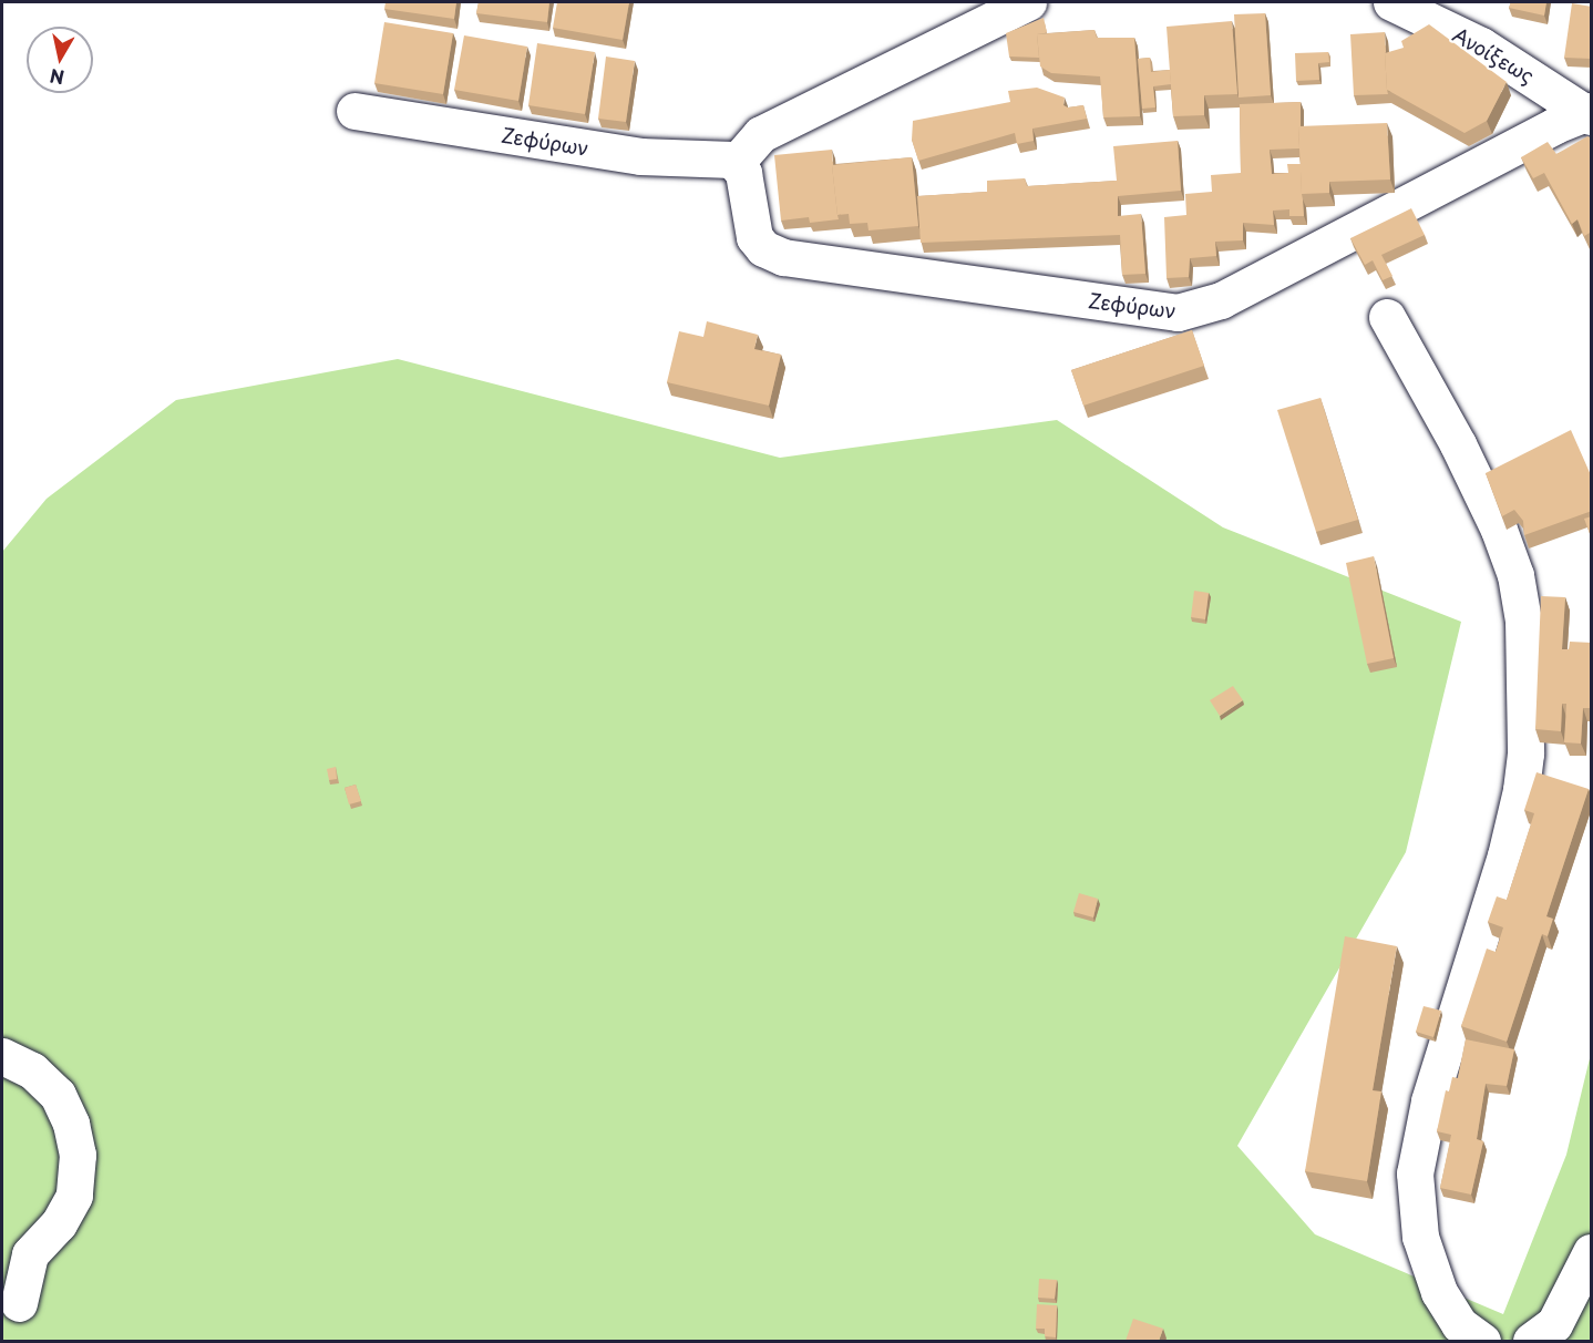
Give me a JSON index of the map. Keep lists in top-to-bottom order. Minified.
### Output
{"streets":{"street":["Ανοίξεως","Ζεφύρων"]},"crossings":[["Ανοίξεως","Ζεφύρων"]],"north":"bottom"}
